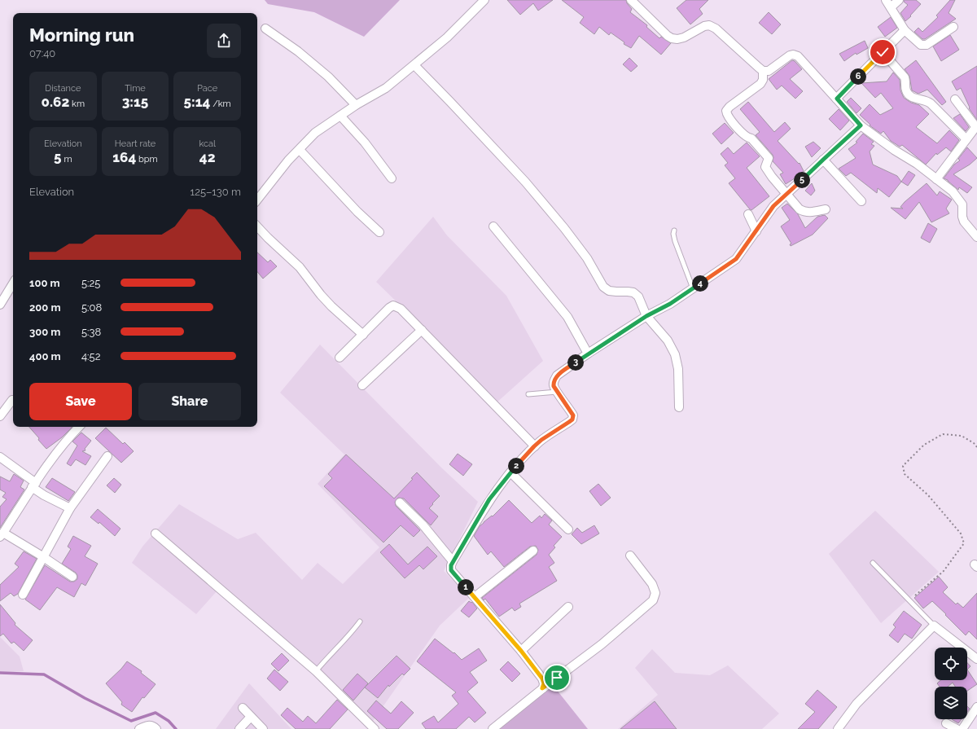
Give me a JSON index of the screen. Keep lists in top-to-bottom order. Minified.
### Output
{"page":{"heading":["Morning run","07:40"],"pins":["6","5","4","3","2","1"],"stats":[["Distance","0.62 km"],["Time","3:15"],["Pace","5:14 /km"],["Elevation","5 m"],["Heart rate","164 bpm"],["kcal","42"]],"chart":["Elevation","125–130 m"],"list":[{"name":"100 m","note":"5:25"},{"name":"200 m","note":"5:08"},{"name":"300 m","note":"5:38"},{"name":"400 m","note":"4:52"}],"buttons":["Save","Share"]}}
